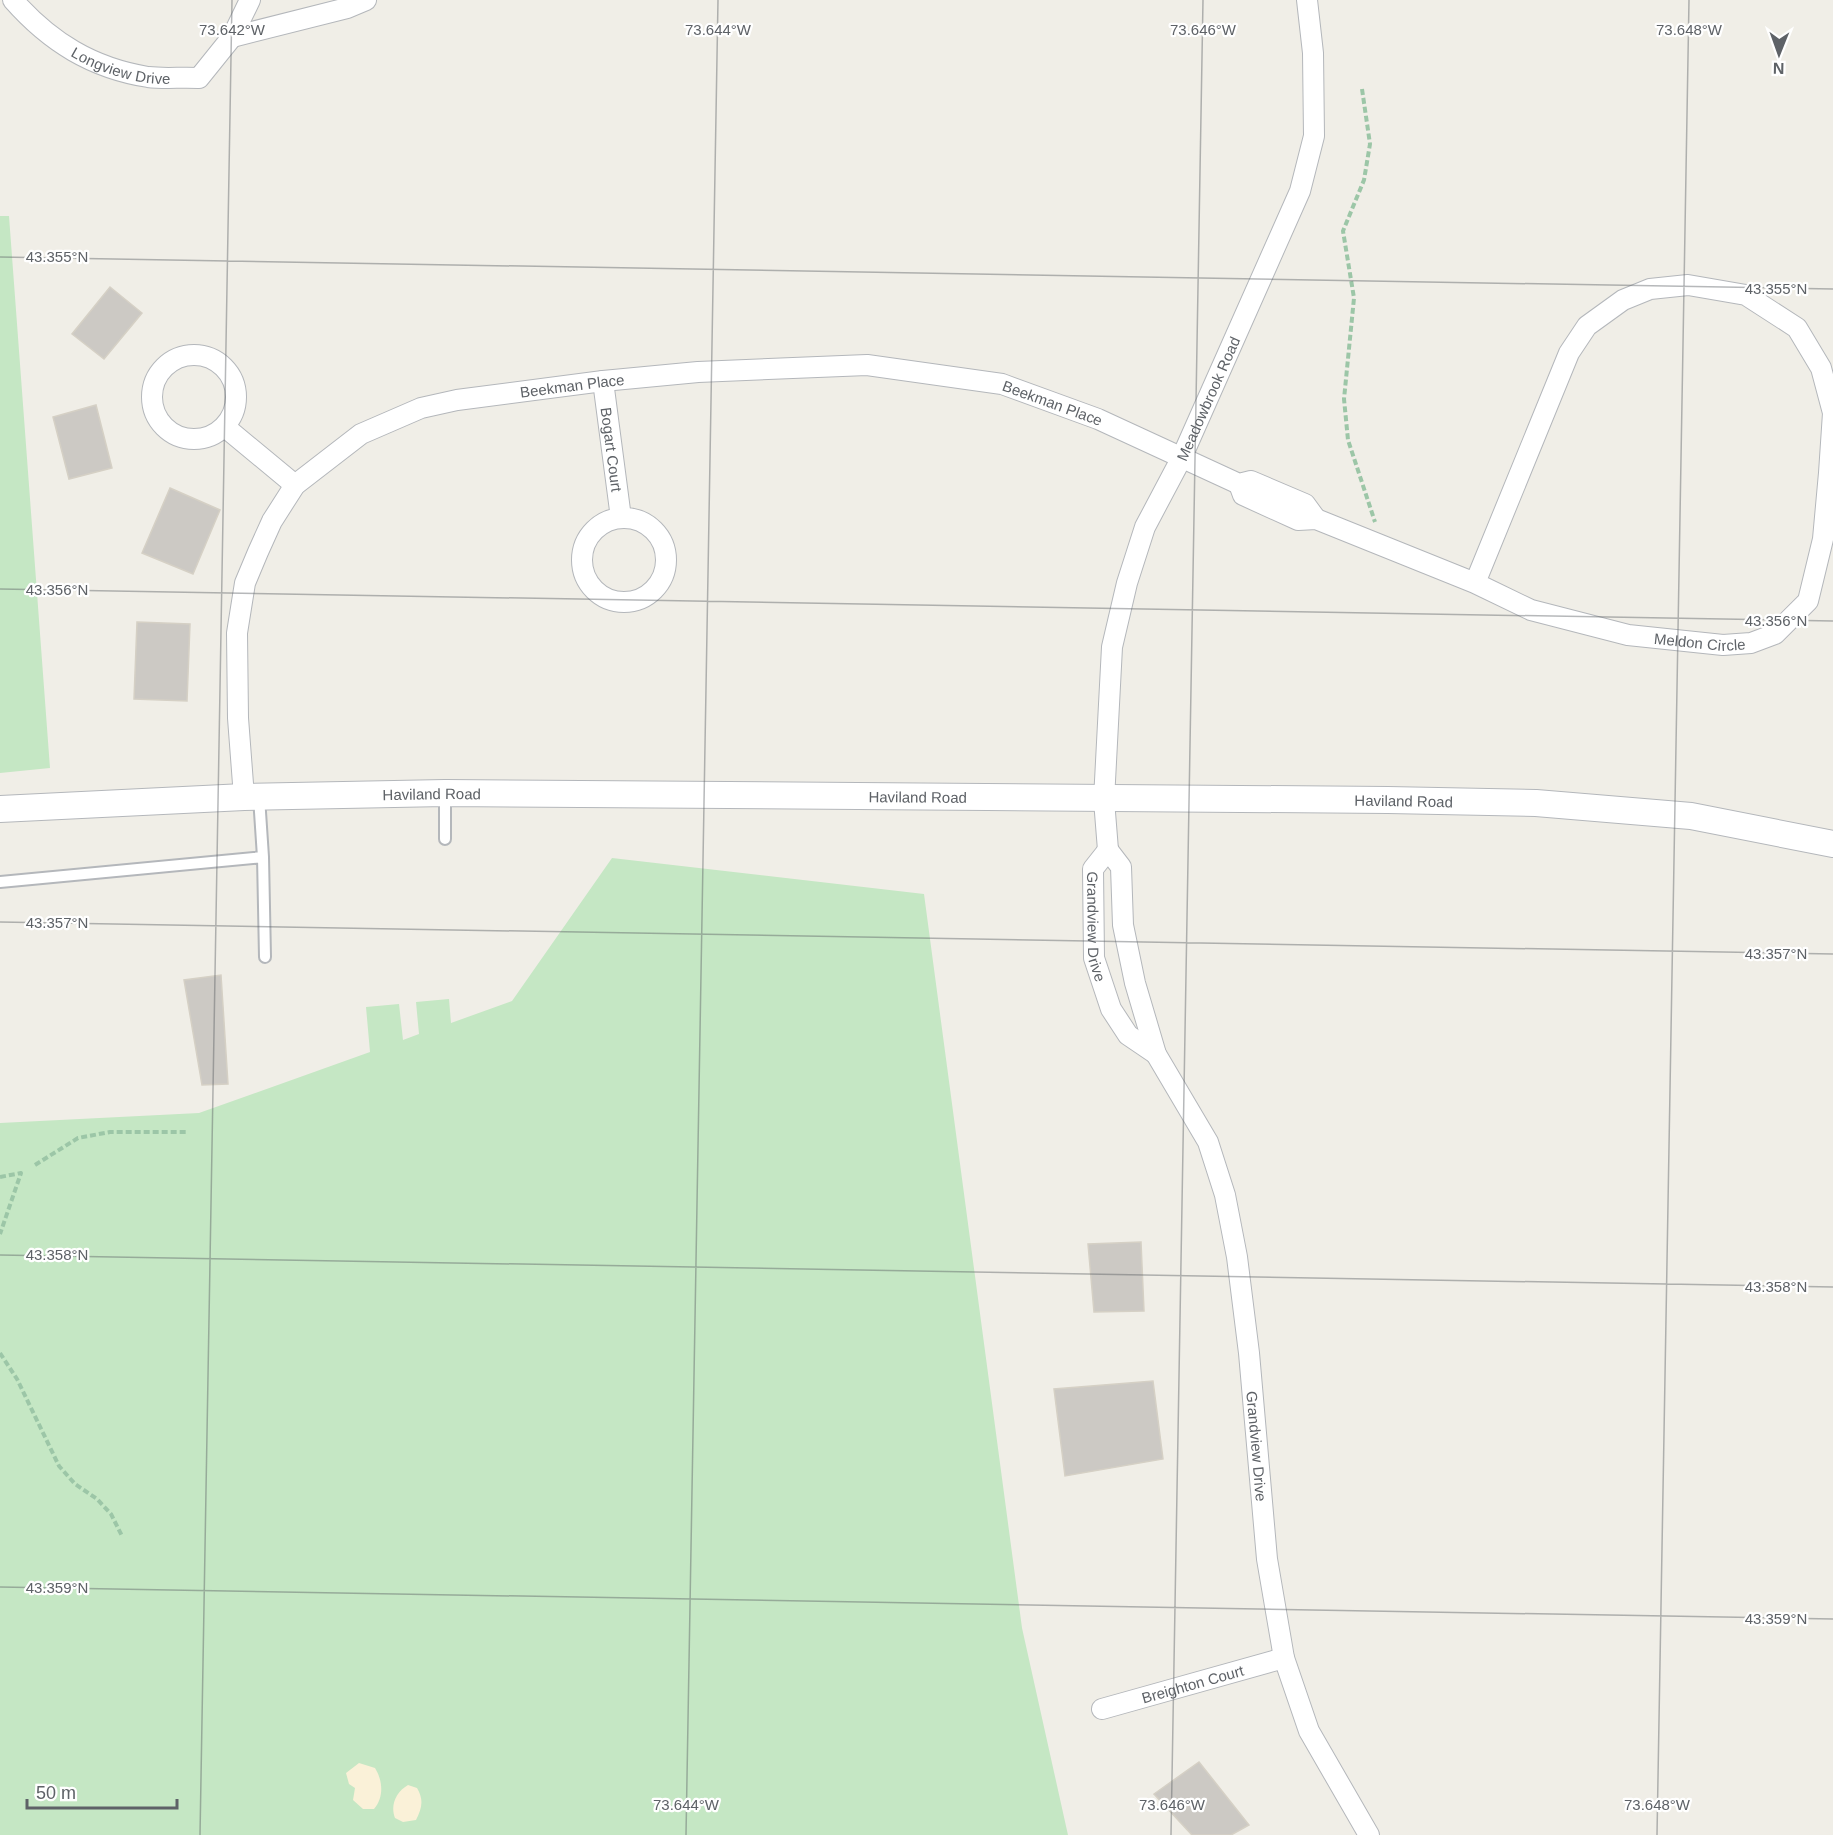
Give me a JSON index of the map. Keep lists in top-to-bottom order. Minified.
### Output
{"streets":{"street":["Longview Drive","Beekman Place","Meadowbrook Road","Bogart Court","Meldon Circle","Haviland Road","Grandview Drive","Breighton Court"]},"crossings":[["Beekman Place","Meadowbrook Road"],["Beekman Place","Bogart Court"],["Beekman Place","Meldon Circle"],["Beekman Place","Haviland Road"],["Meadowbrook Road","Meldon Circle"],["Meadowbrook Road","Haviland Road"],["Meadowbrook Road","Grandview Drive"],["Grandview Drive","Breighton Court"]],"scale_bar":"50 m","north":"bottom","coordinates":["73.642°W","73.644°W","73.646°W","73.648°W","43.355°N","43.356°N","43.357°N","43.358°N","43.359°N"]}
